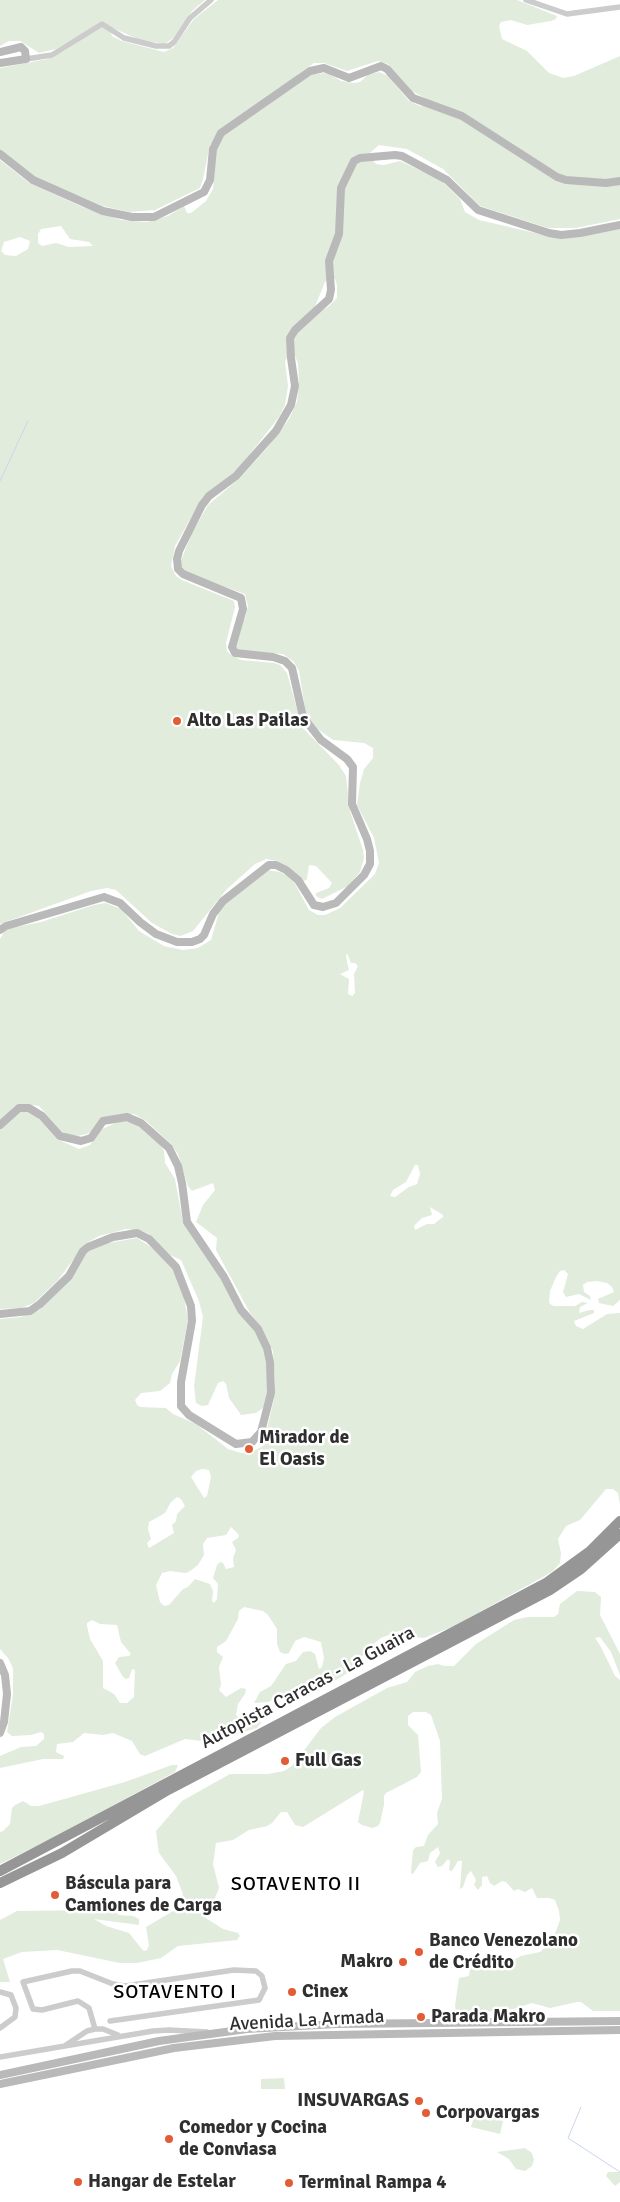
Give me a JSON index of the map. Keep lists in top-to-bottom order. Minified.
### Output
{"streets":{"highway":["Autopista Caracas - La Guaira"],"main road":["Avenida La Armada"]},"districts":["SOTAVENTO II","SOTAVENTO I"],"places":["Alto Las Pailas","Mirador de El Oasis","Full Gas","Báscula para Camiones de Carga","Banco Venezolano de Crédito","Makro","Cinex","Parada Makro","INSUVARGAS","Corpovargas","Comedor y Cocina de Conviasa","Hangar de Estelar","Terminal Rampa 4"]}
